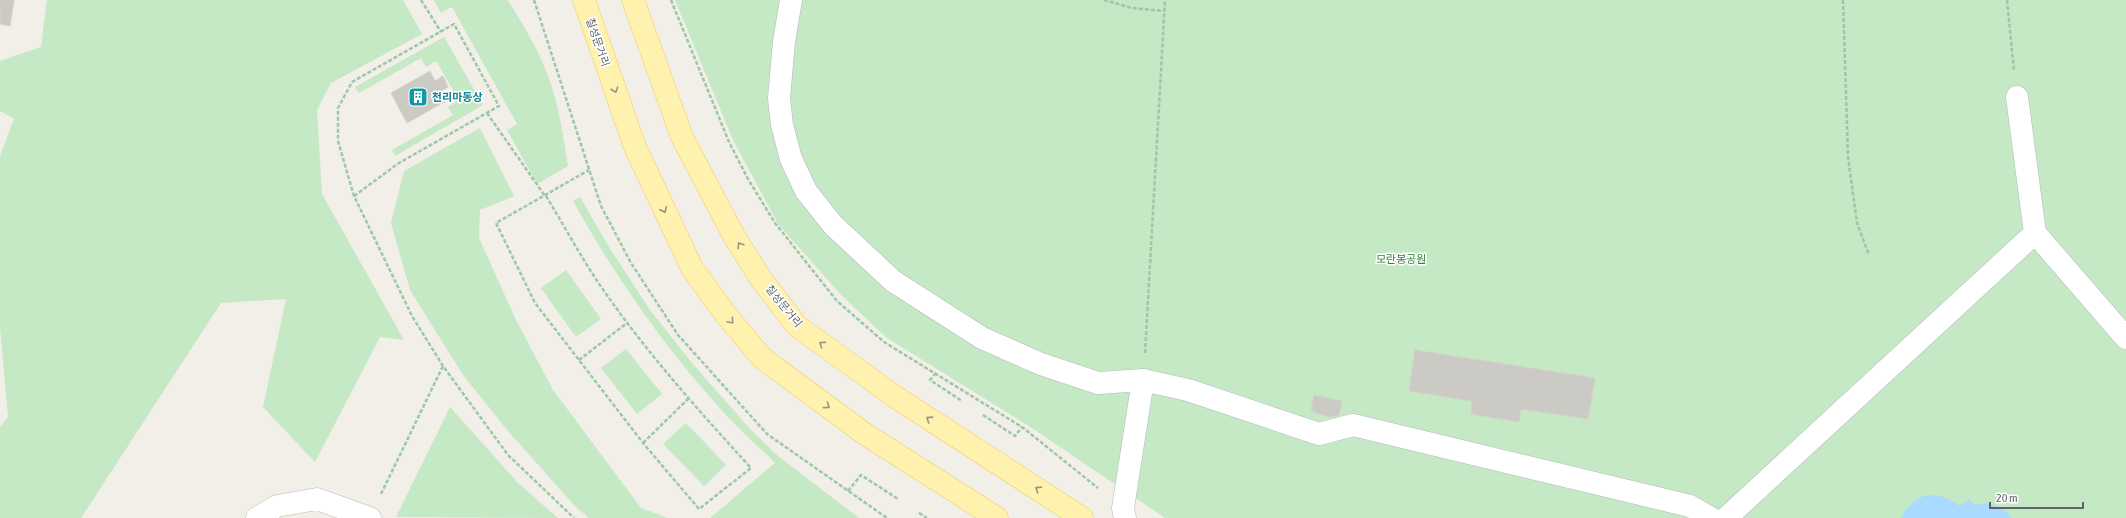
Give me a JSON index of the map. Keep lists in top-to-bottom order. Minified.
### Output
{"streets":{"main road":["칠성문거리"]},"parks":["모란봉공원"],"places":{"building":["천리마동상"]},"scale_bar":"20 m"}
